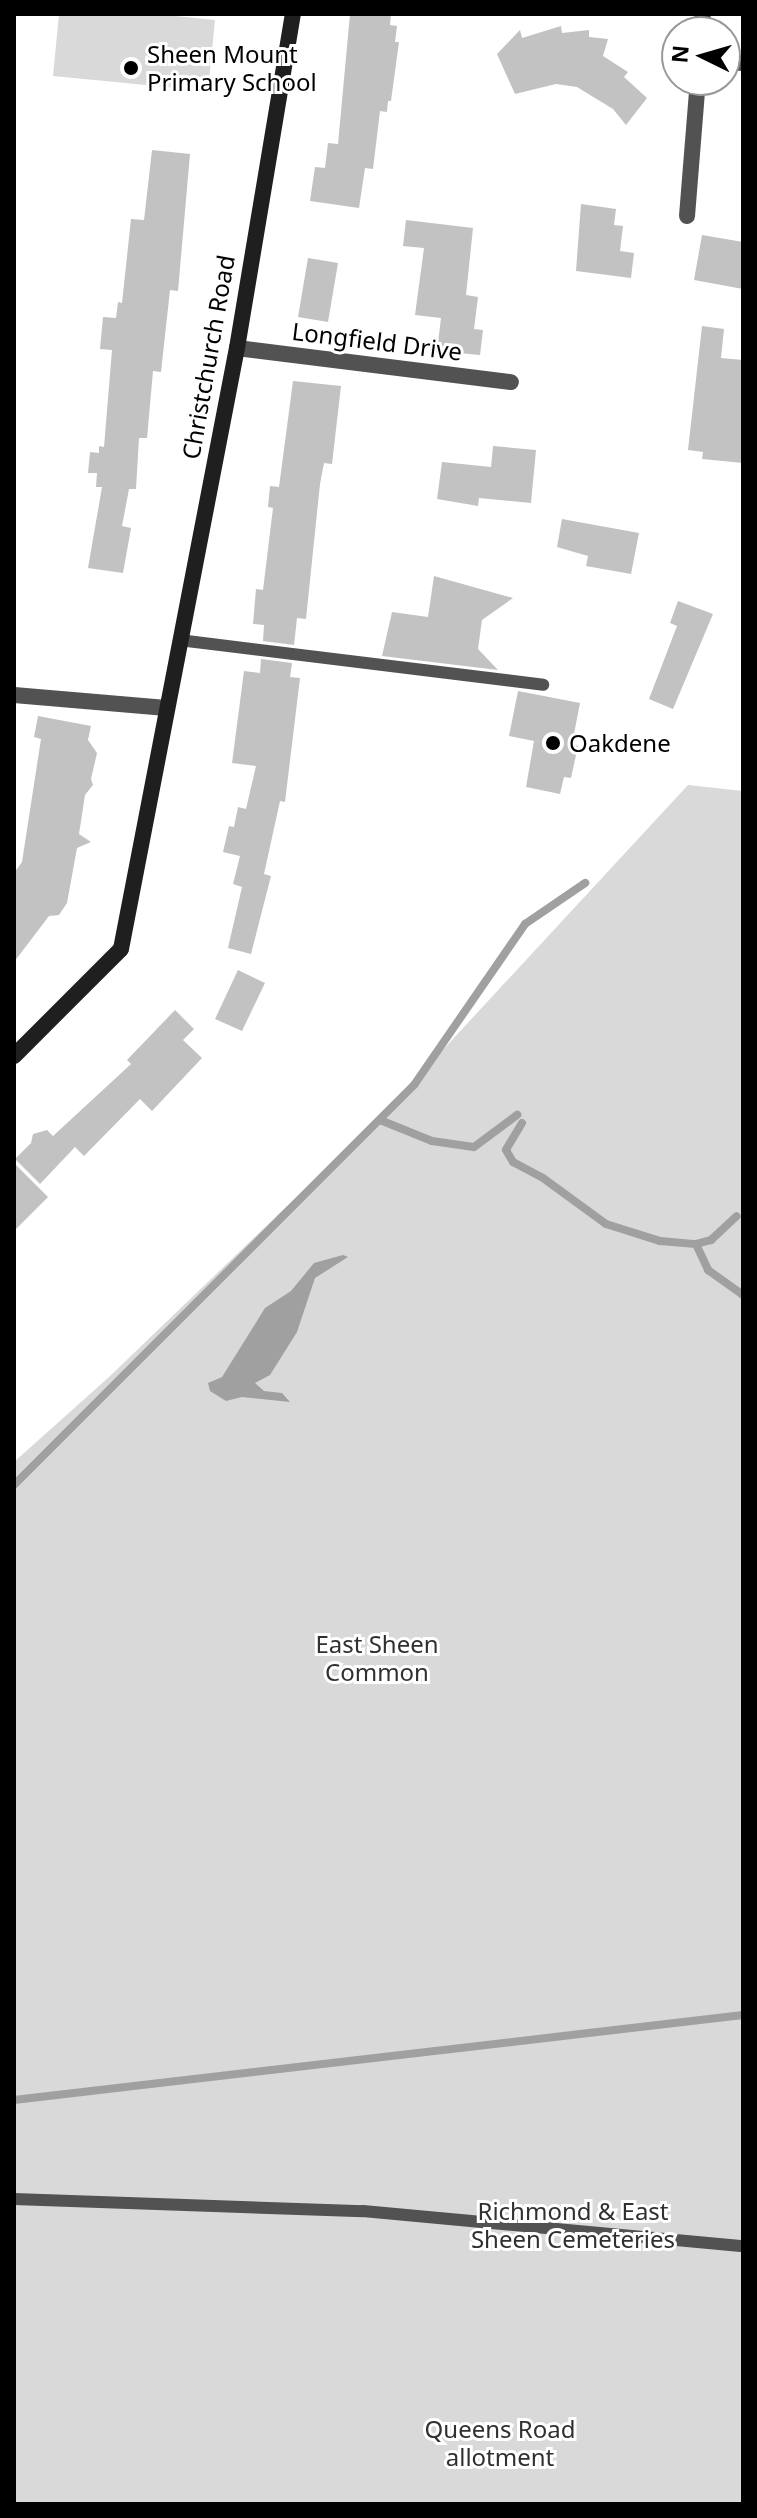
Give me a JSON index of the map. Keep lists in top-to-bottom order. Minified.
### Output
{"streets":{"street":["Longfield Drive","Christchurch Road"]},"crossings":[["Longfield Drive","Christchurch Road"]],"parks":["East Sheen Common","Richmond & East Sheen Cemeteries","Queens Road allotment"],"places":["Sheen Mount Primary School","Oakdene"],"north":"left"}
